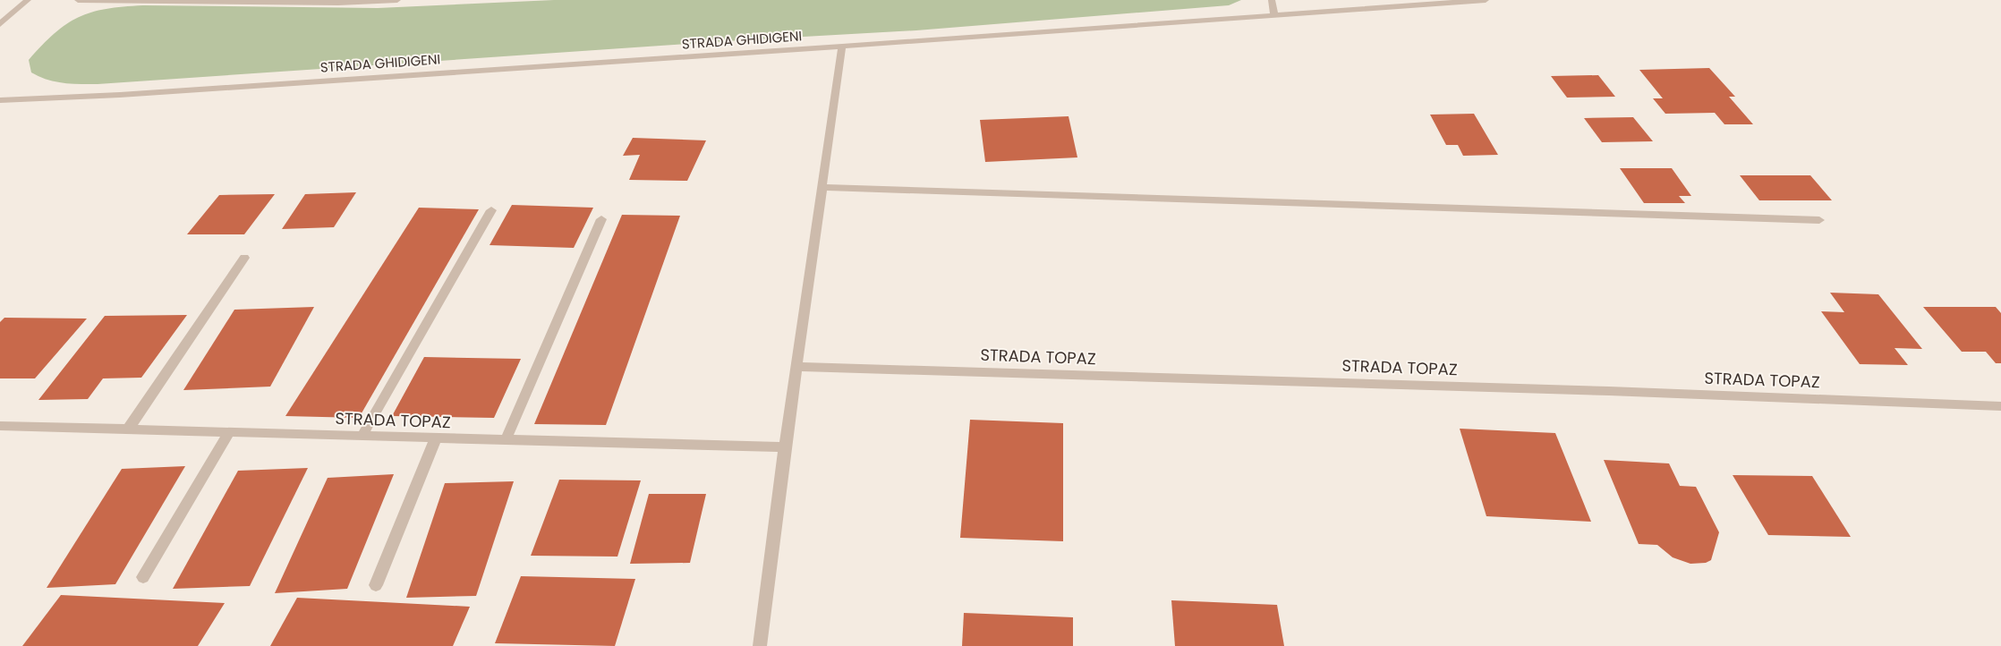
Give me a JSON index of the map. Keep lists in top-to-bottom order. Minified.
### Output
{"streets":{"street":["STRADA GHIDIGENI","STRADA TOPAZ"]}}
